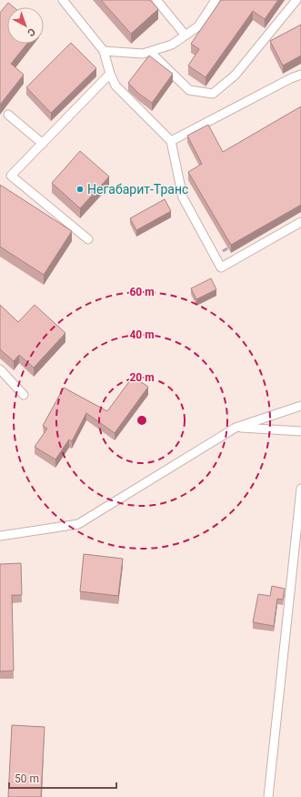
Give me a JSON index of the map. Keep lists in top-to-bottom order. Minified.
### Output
{"places":["Негабарит-Транс"],"scale_bar":"50 m","north":"bottom right","rings":["60 m","40 m","20 m"]}
